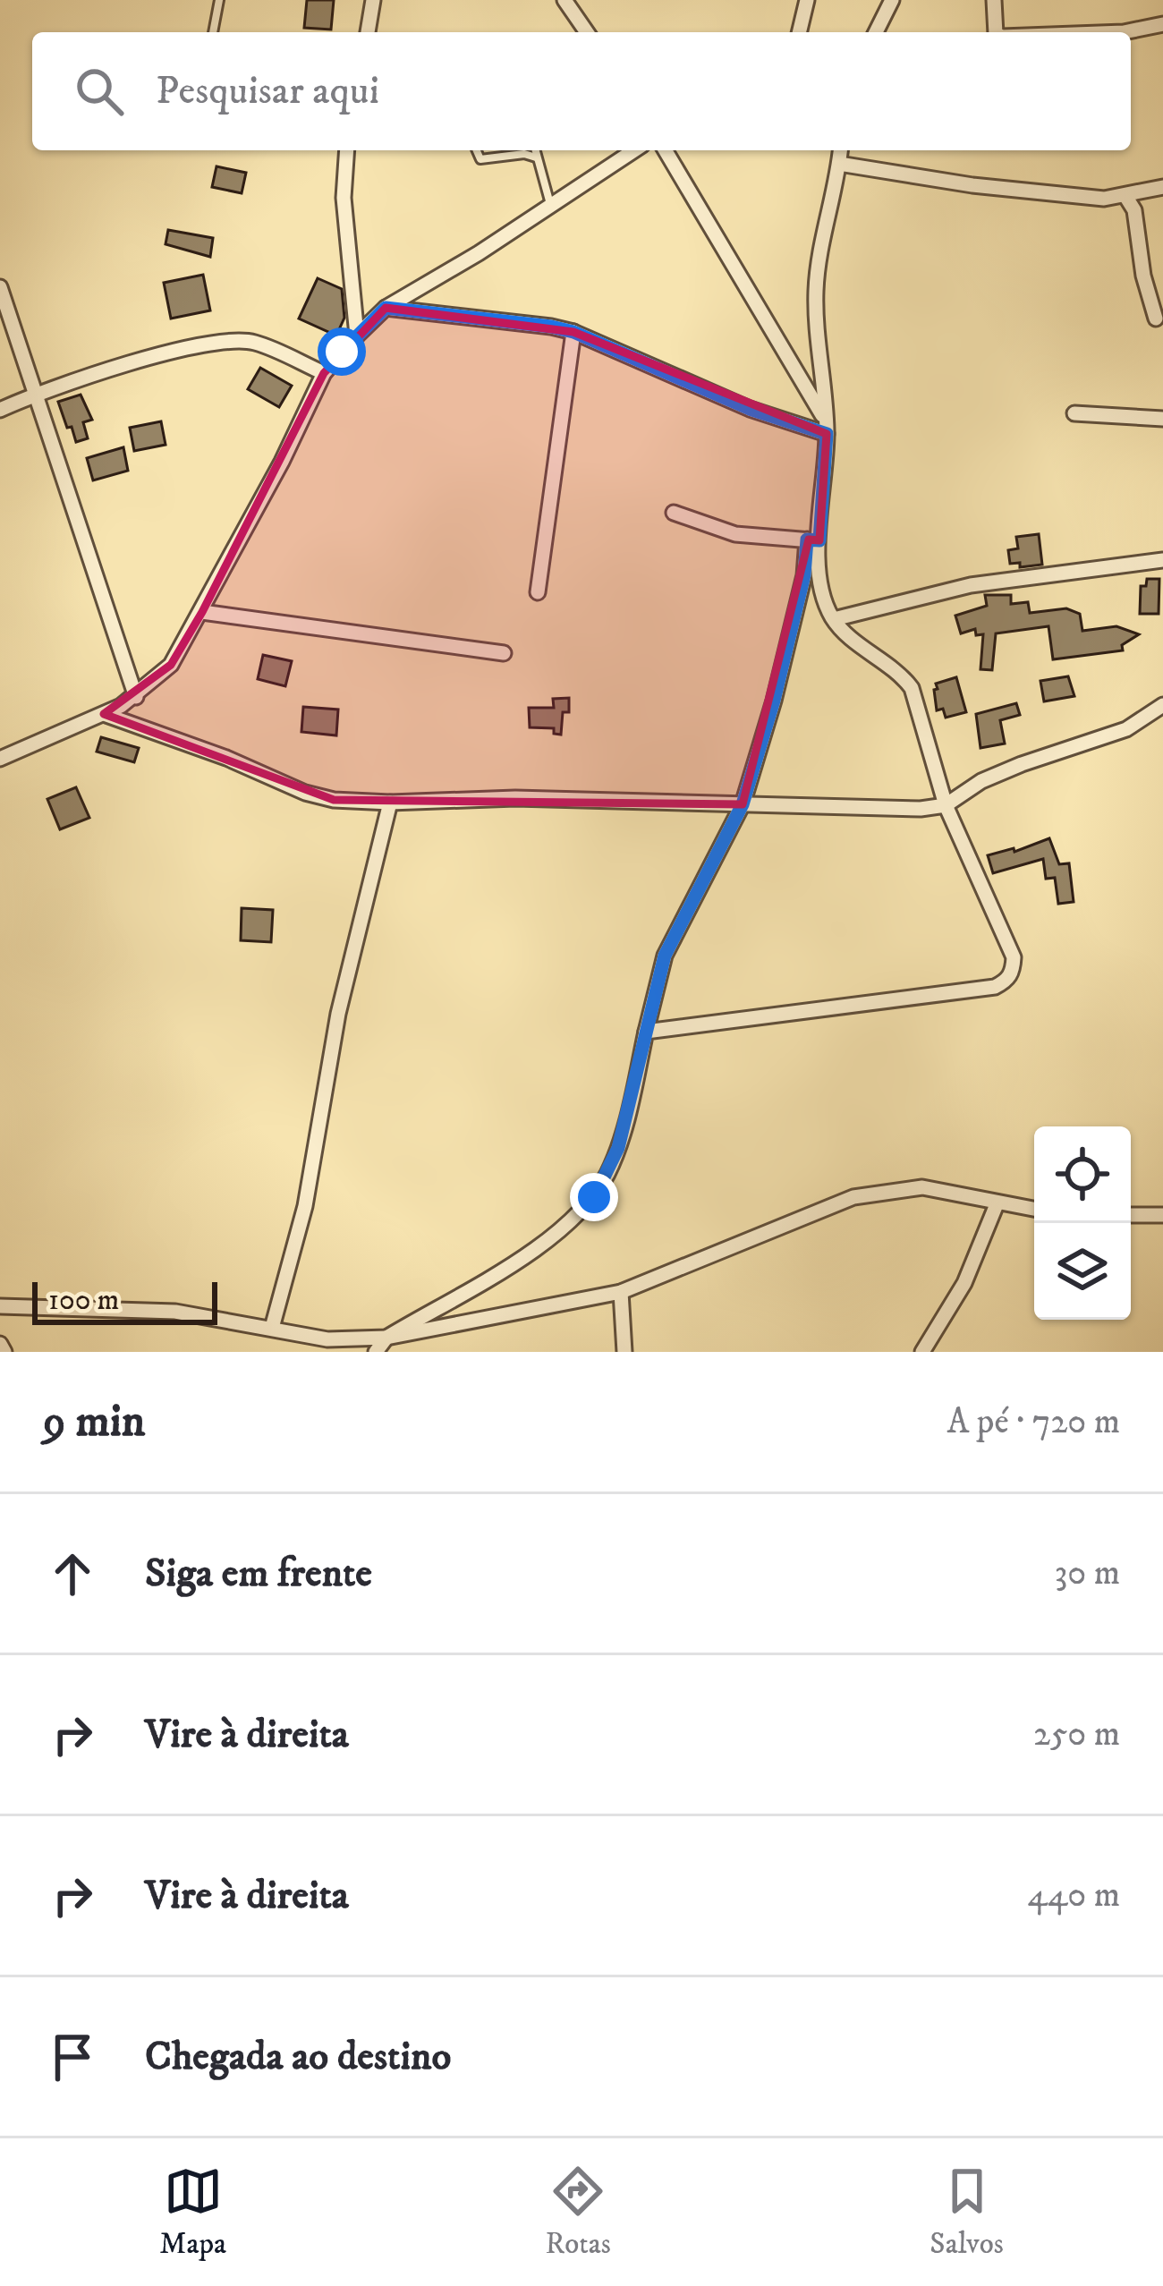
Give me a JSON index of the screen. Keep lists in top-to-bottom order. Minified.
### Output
{"scale_bar":"100 m","page":{"search":"Pesquisar aqui","scale":"100 m","heading":["9 min","A pé · 720 m"],"list":[["Siga em frente","30 m"],["Vire à direita","250 m"],["Vire à direita","440 m"],"Chegada ao destino"],"nav":["Mapa","Rotas","Salvos"]}}
